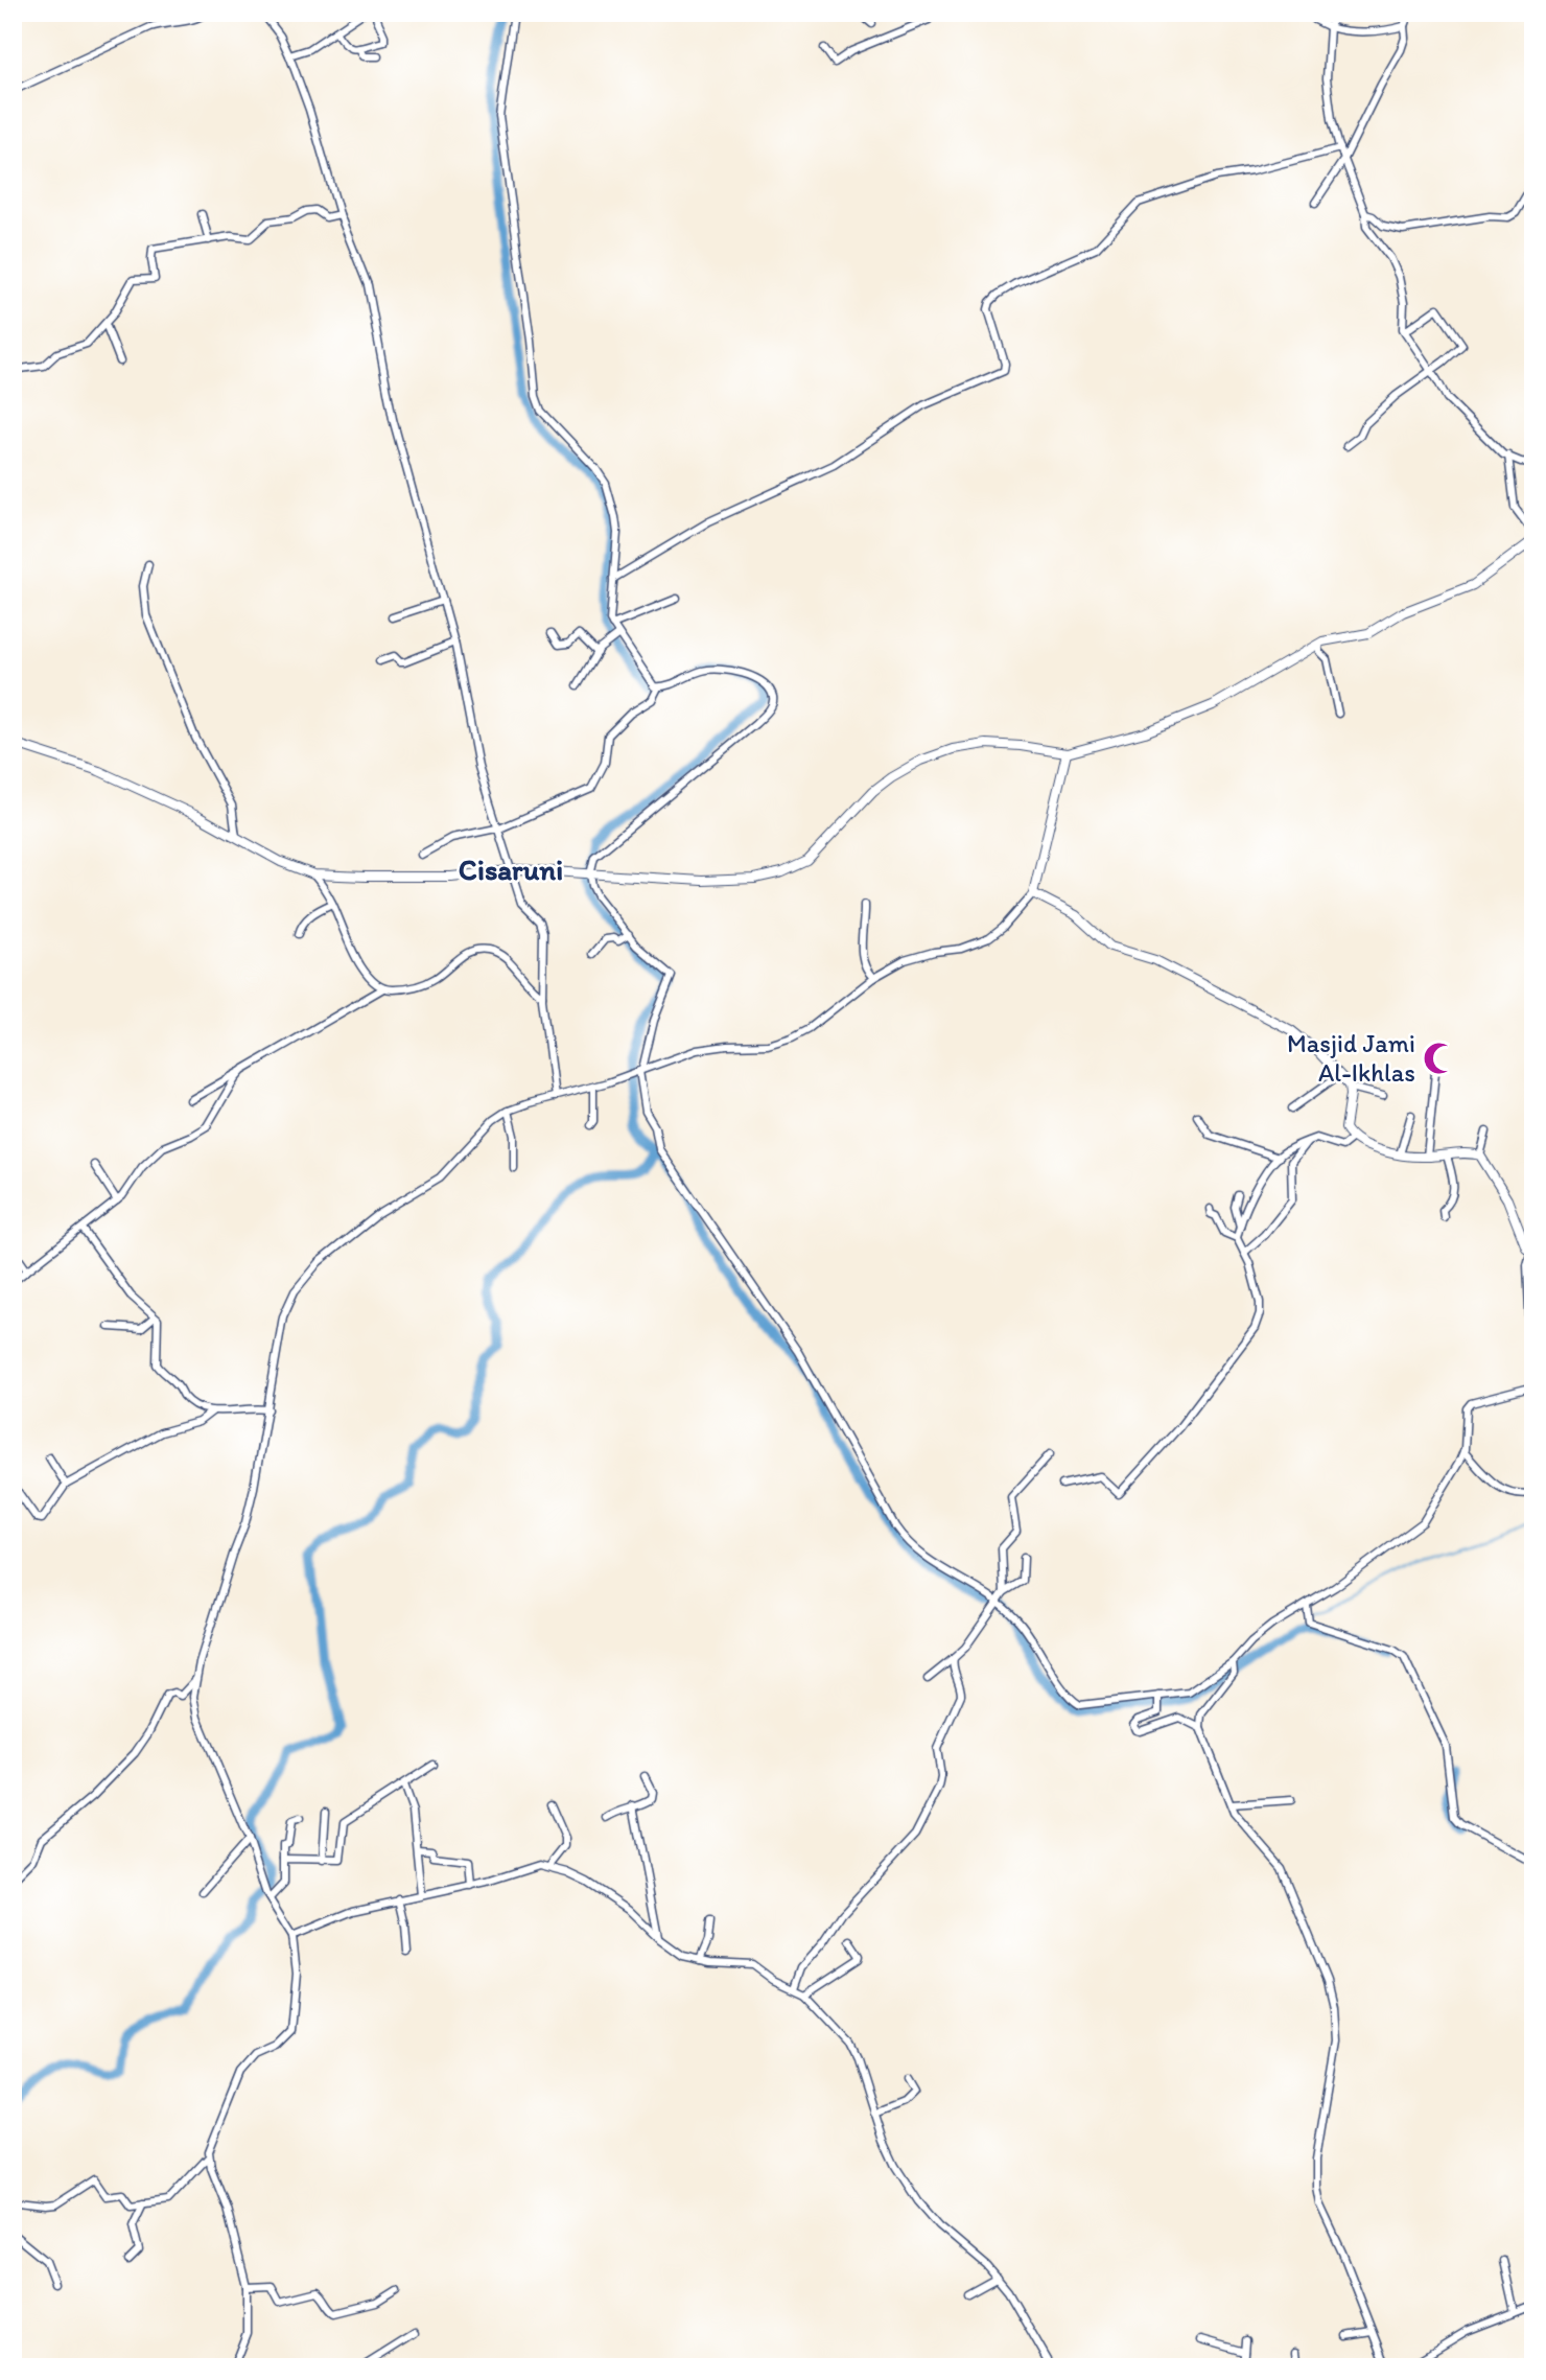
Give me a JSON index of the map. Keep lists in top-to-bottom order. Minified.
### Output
{"districts":["Cisaruni"],"places":{"mosque":["Masjid Jami Al-Ikhlas"]}}
